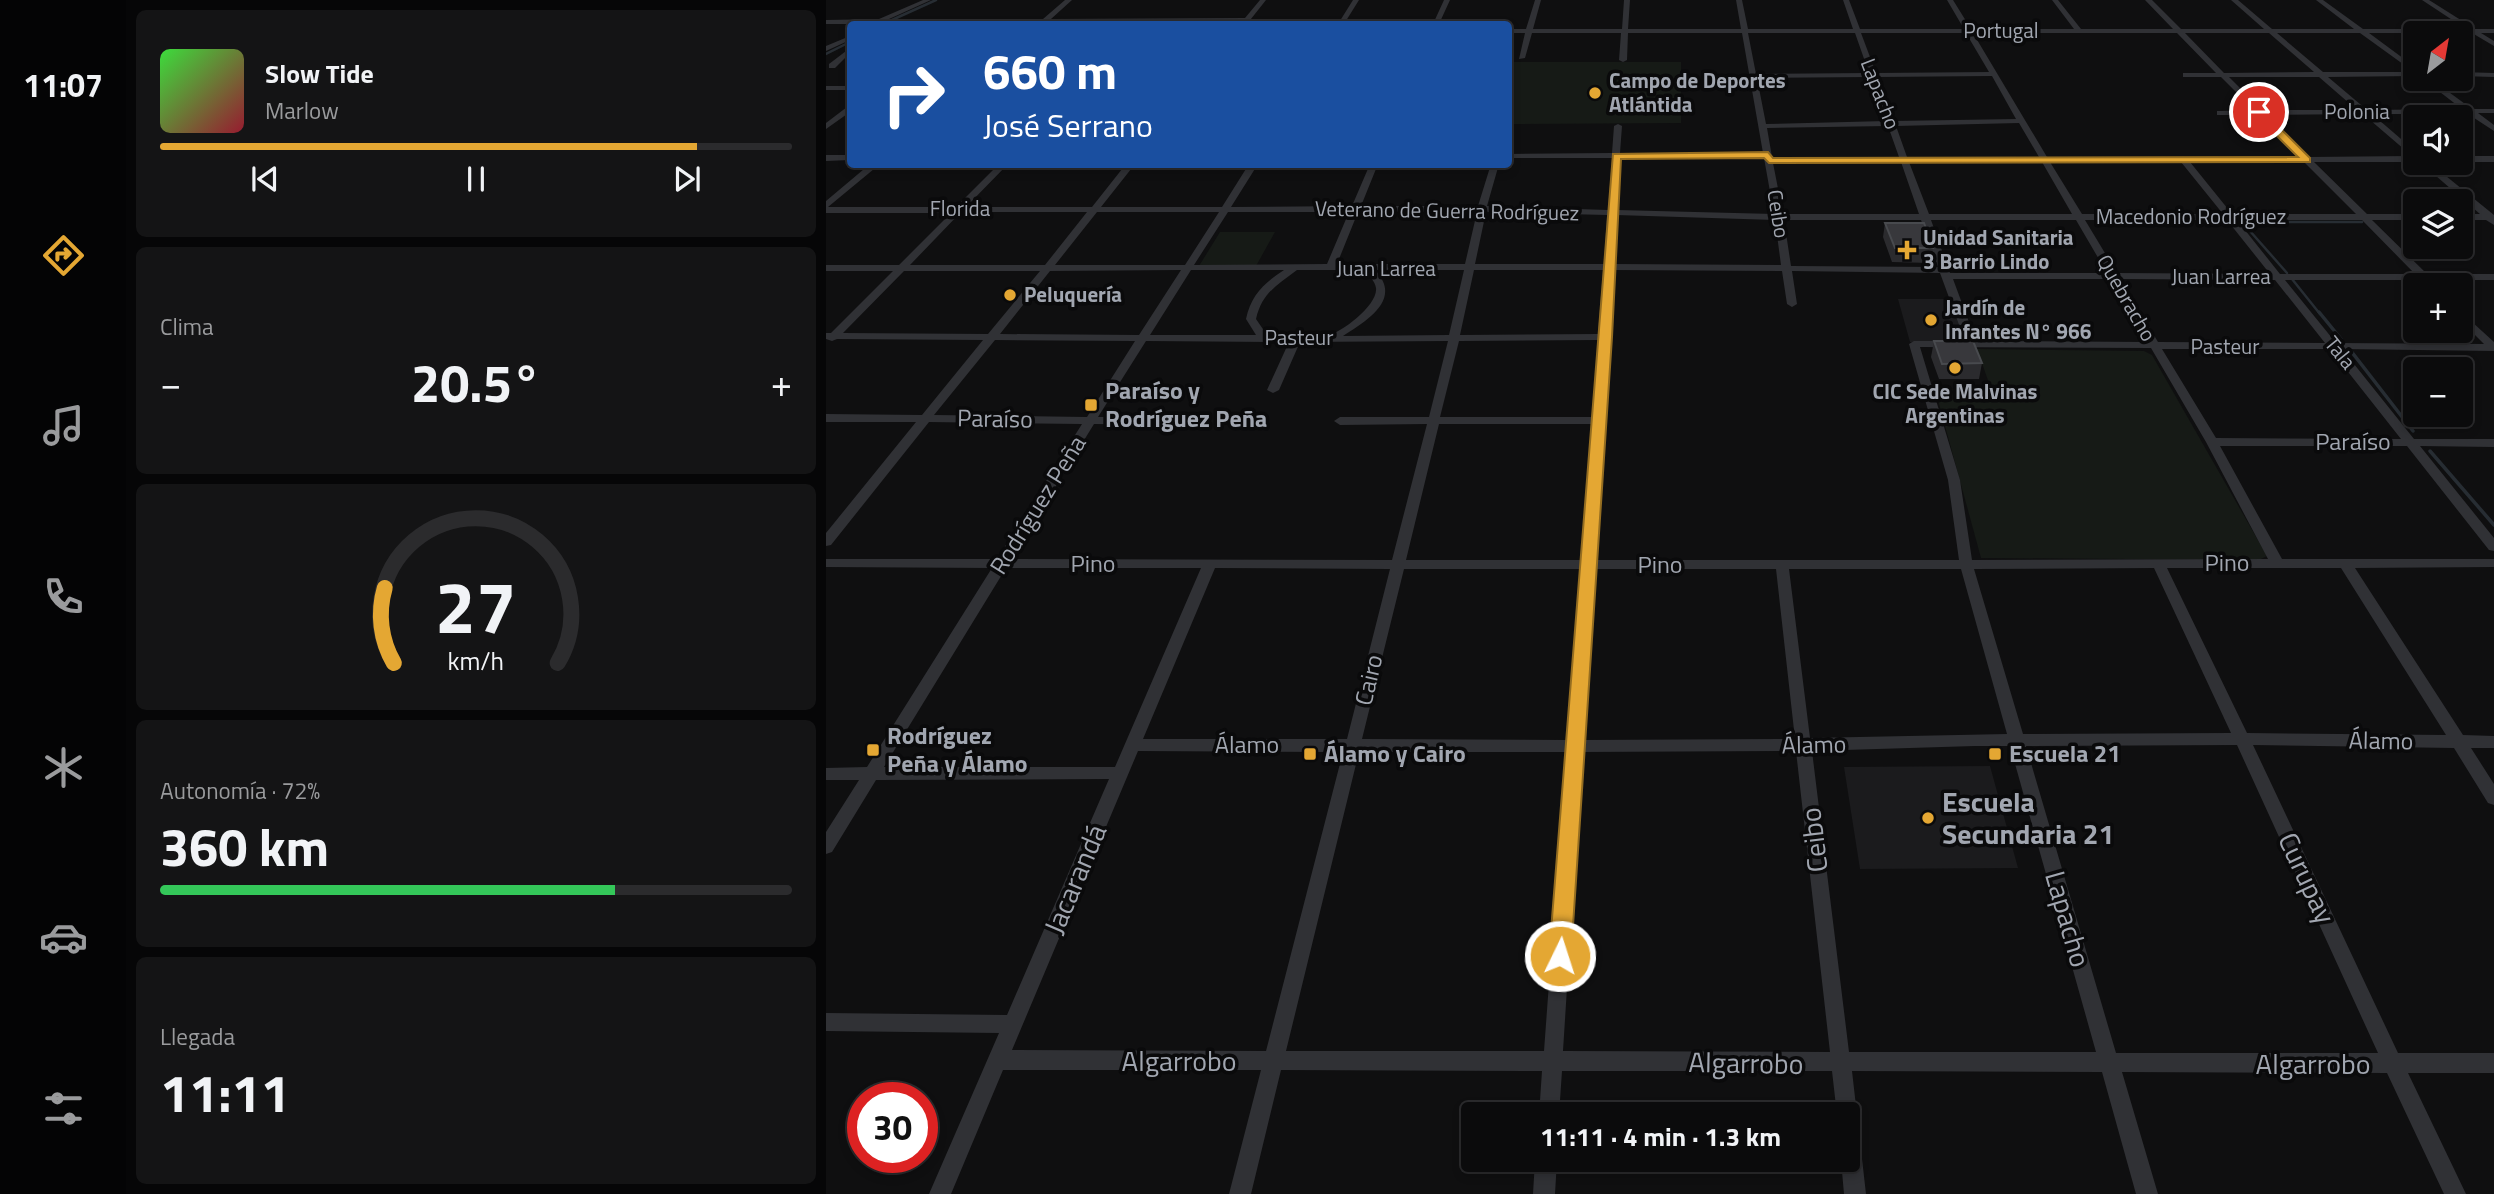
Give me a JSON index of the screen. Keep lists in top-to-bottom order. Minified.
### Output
{"streets":{"street":["Portugal","Lapacho","Polonia","Florida","Veterano de Guerra Rodríguez","Ceibo","Macedonio Rodríguez","Juan Larrea","Quebracho","Pasteur","Tala","Paraíso","Rodríguez Peña","Pino","Cairo","Álamo","Curupay","Jacarandá","Algarrobo"]},"crossings":[["Portugal","Lapacho"],["Portugal","Ceibo"],["Portugal","Quebracho"],["Lapacho","Veterano de Guerra Rodríguez"],["Lapacho","Macedonio Rodríguez"],["Lapacho","Juan Larrea"],["Lapacho","Pasteur"],["Lapacho","Pino"],["Lapacho","Álamo"],["Lapacho","Algarrobo"],["Florida","Veterano de Guerra Rodríguez"],["Veterano de Guerra Rodríguez","Ceibo"],["Veterano de Guerra Rodríguez","Macedonio Rodríguez"],["Veterano de Guerra Rodríguez","Rodríguez Peña"],["Veterano de Guerra Rodríguez","Cairo"],["Ceibo","Juan Larrea"],["Ceibo","Pino"],["Ceibo","Álamo"],["Ceibo","Algarrobo"],["Macedonio Rodríguez","Quebracho"],["Macedonio Rodríguez","Tala"],["Juan Larrea","Quebracho"],["Juan Larrea","Tala"],["Juan Larrea","Rodríguez Peña"],["Juan Larrea","Cairo"],["Quebracho","Pasteur"],["Quebracho","Paraíso"],["Quebracho","Pino"],["Pasteur","Tala"],["Pasteur","Rodríguez Peña"],["Pasteur","Cairo"],["Tala","Paraíso"],["Paraíso","Rodríguez Peña"],["Rodríguez Peña","Pino"],["Pino","Cairo"],["Pino","Curupay"],["Pino","Jacarandá"],["Cairo","Álamo"],["Cairo","Algarrobo"],["Álamo","Curupay"],["Álamo","Jacarandá"],["Curupay","Algarrobo"],["Jacarandá","Algarrobo"]],"places":{"other":["Campo de Deportes Atlántida","Peluquería","Jardín de Infantes N° 966","CIC Sede Malvinas Argentinas","Escuela Secundaria 21"],"health":["Unidad Sanitaria 3 Barrio Lindo"],"transit":["Paraíso y Rodríguez Peña","Rodríguez Peña y Álamo","Álamo y Cairo","Escuela 21"]},"north":"top right","page":{"tabs":"11:07","map_buttons":["+","−"],"turn":["660 m","José Serrano"],"song":["Slow Tide","Marlow"],"tile":["Clima",["Autonomía · 72%","360 km"],["Llegada","11:11"]],"heat":["−","20.5°","+"],"limit":"30","trip":"11:11 · 4 min · 1.3 km","gauge":["27","km/h"]}}
